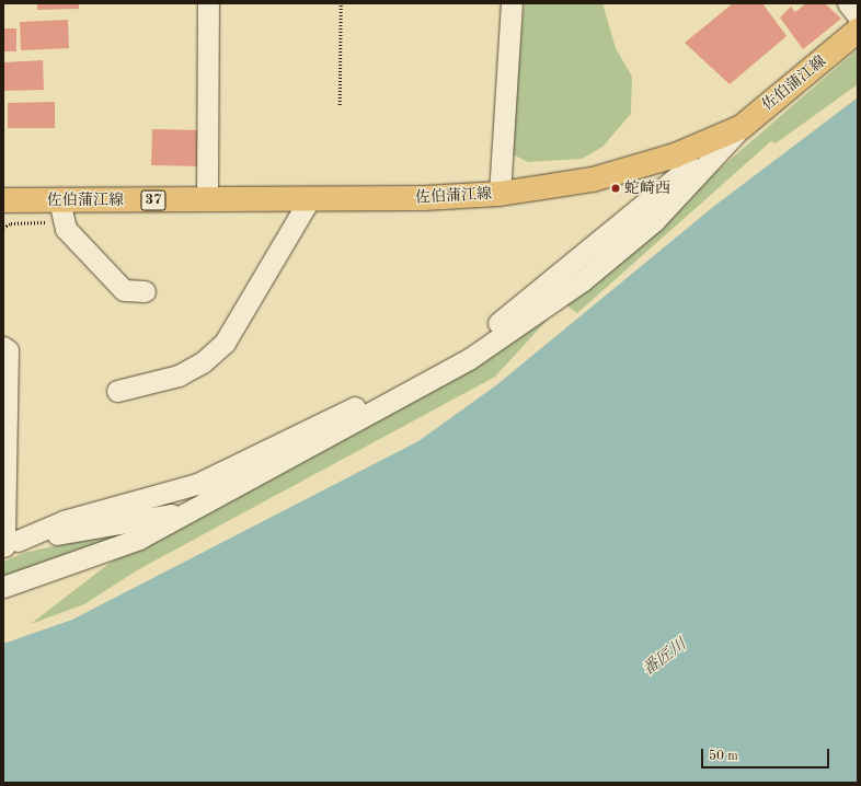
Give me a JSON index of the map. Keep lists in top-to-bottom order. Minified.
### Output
{"streets":{"main road":["佐伯蒲江線","37"]},"water":["番匠川"],"places":["蛇崎西"],"scale_bar":"50 m"}
